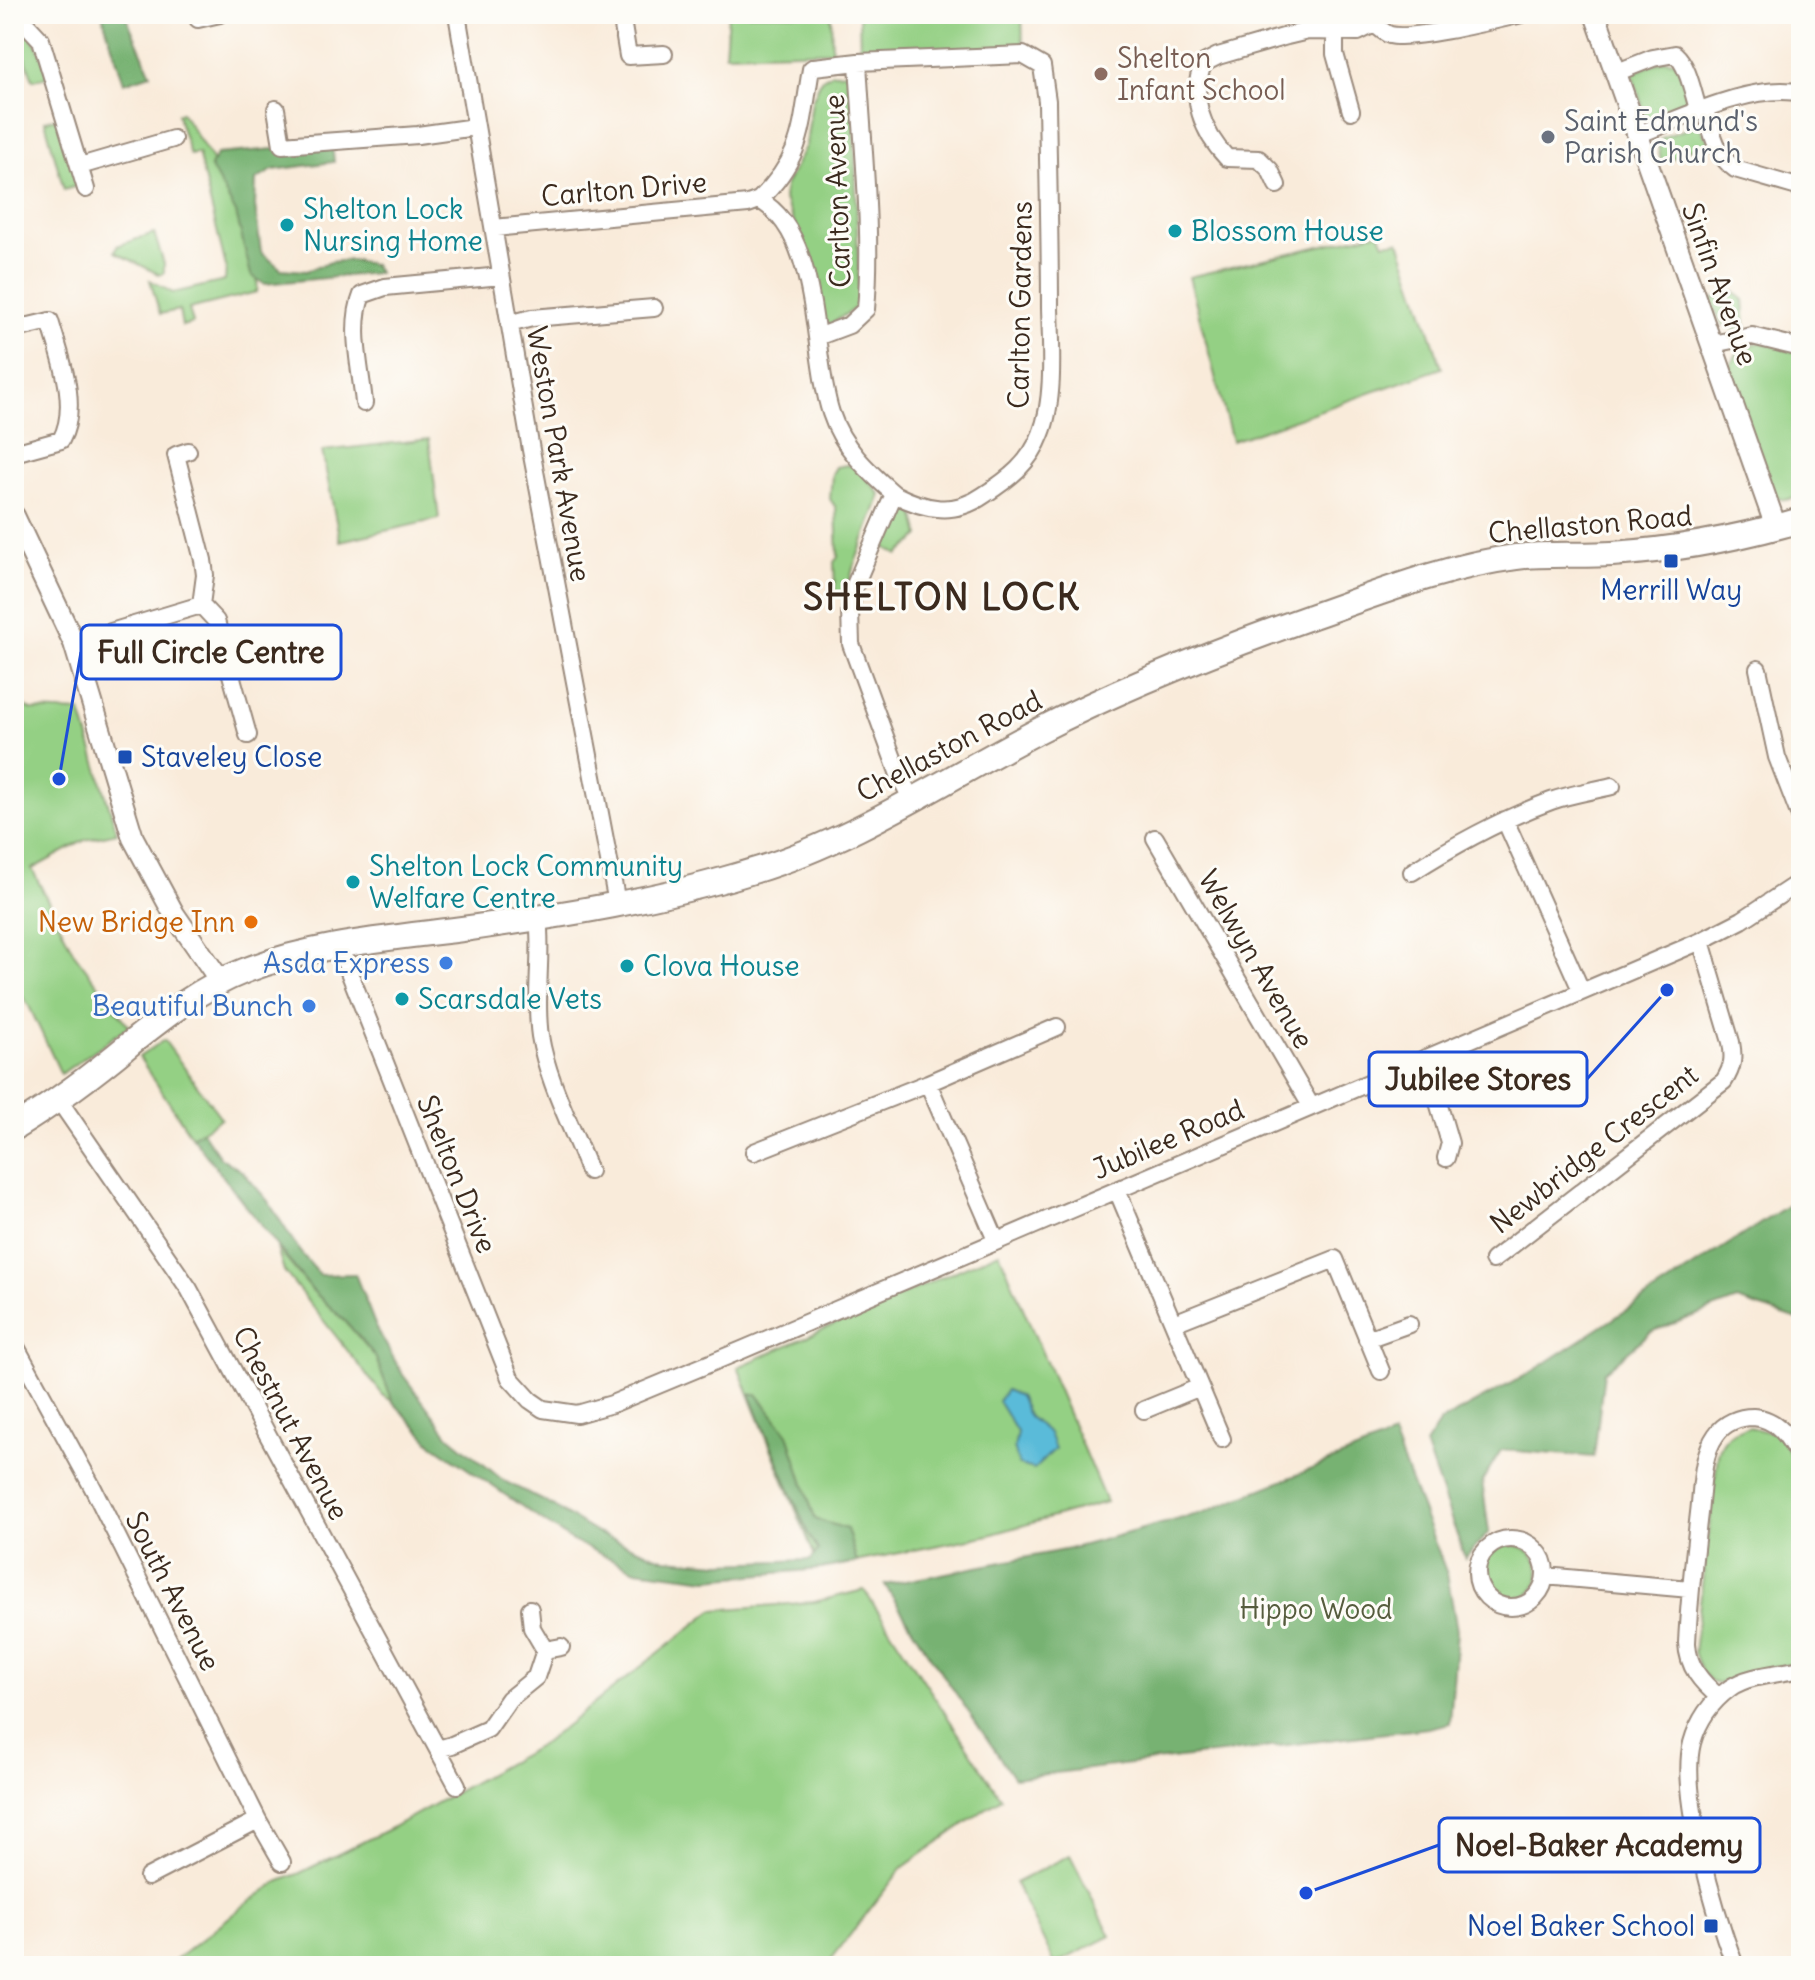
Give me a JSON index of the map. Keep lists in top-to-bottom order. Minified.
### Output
{"streets":{"main road":["Chellaston Road"],"street":["Carlton Drive","Carlton Avenue","Sinfin Avenue","Carlton Gardens","Weston Park Avenue","Welwyn Avenue","Jubilee Road","Newbridge Crescent","Shelton Drive","Chestnut Avenue","South Avenue"]},"crossings":[["Carlton Drive","Carlton Avenue"],["Carlton Drive","Weston Park Avenue"],["Carlton Avenue","Carlton Gardens"],["Sinfin Avenue","Chellaston Road"],["Weston Park Avenue","Chellaston Road"],["Chellaston Road","Shelton Drive"],["Chellaston Road","Chestnut Avenue"],["Welwyn Avenue","Jubilee Road"],["Jubilee Road","Newbridge Crescent"],["Jubilee Road","Shelton Drive"]],"districts":["SHELTON LOCK"],"parks":["Hippo Wood"],"places":{"other":["Shelton Infant School","Saint Edmund's Parish Church","Shelton Lock Nursing Home","Blossom House","Full Circle Centre","Shelton Lock Community Welfare Centre","New Bridge Inn","Asda Express","Clova House","Jubilee Stores","Scarsdale Vets","Beautiful Bunch","Noel-Baker Academy"],"transit":["Merrill Way","Staveley Close","Noel Baker School"]}}
